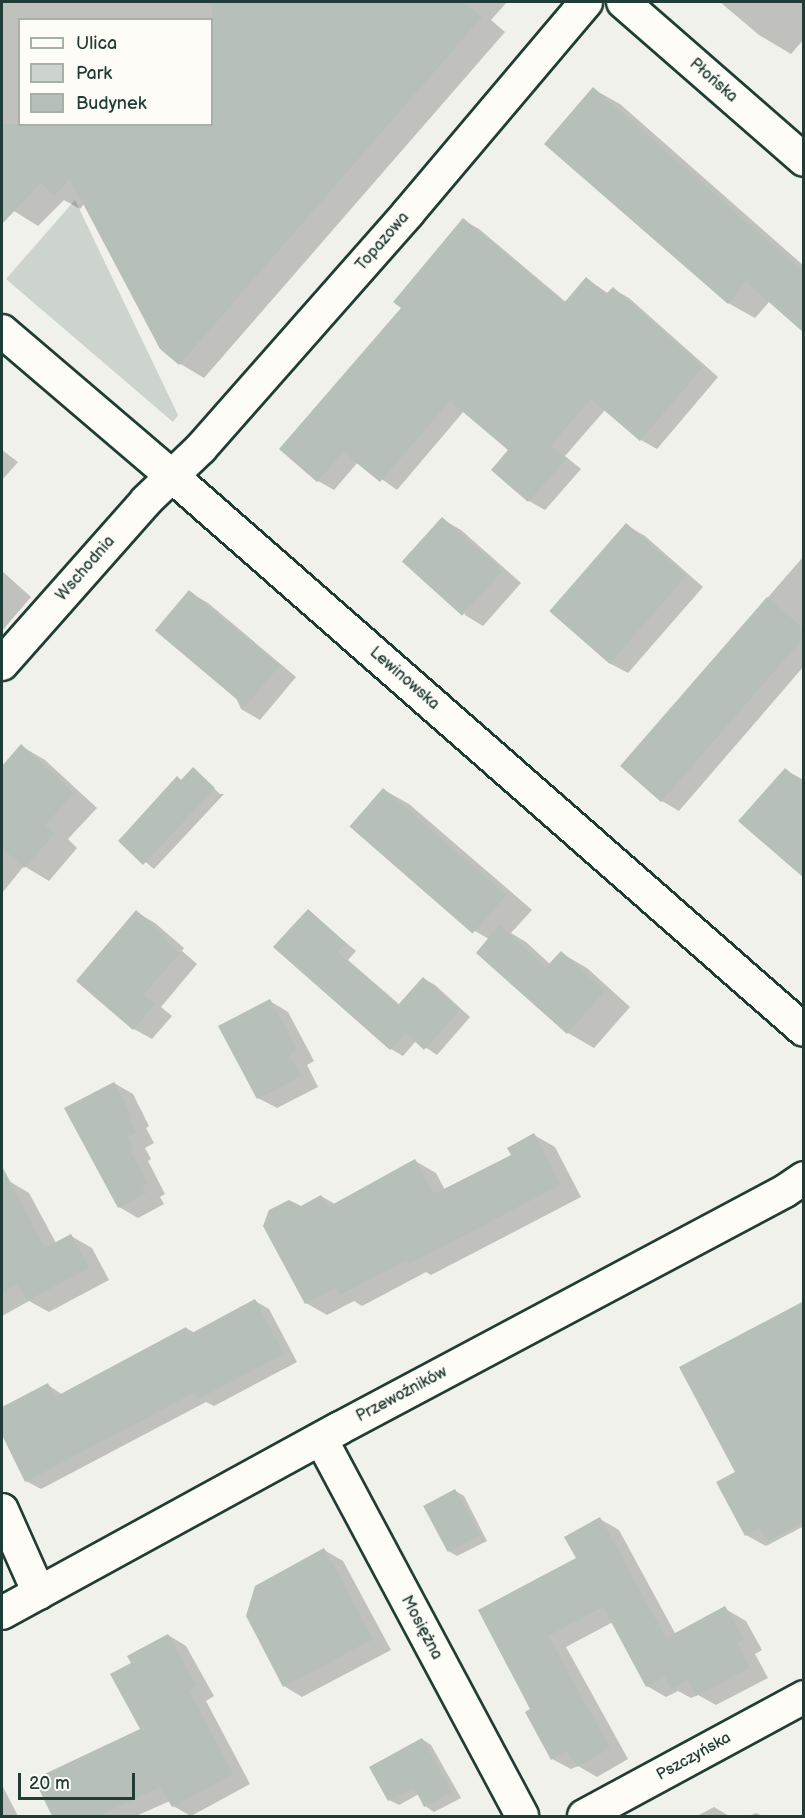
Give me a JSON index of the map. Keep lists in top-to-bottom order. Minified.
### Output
{"streets":{"street":["Płońska","Topazowa","Wschodnia","Lewinowska","Przewoźników","Mosiężna","Pszczyńska"]},"crossings":[["Topazowa","Wschodnia"],["Topazowa","Lewinowska"],["Wschodnia","Lewinowska"],["Przewoźników","Mosiężna"]],"legend":["Ulica","Park","Budynek"],"scale_bar":"20 m"}
